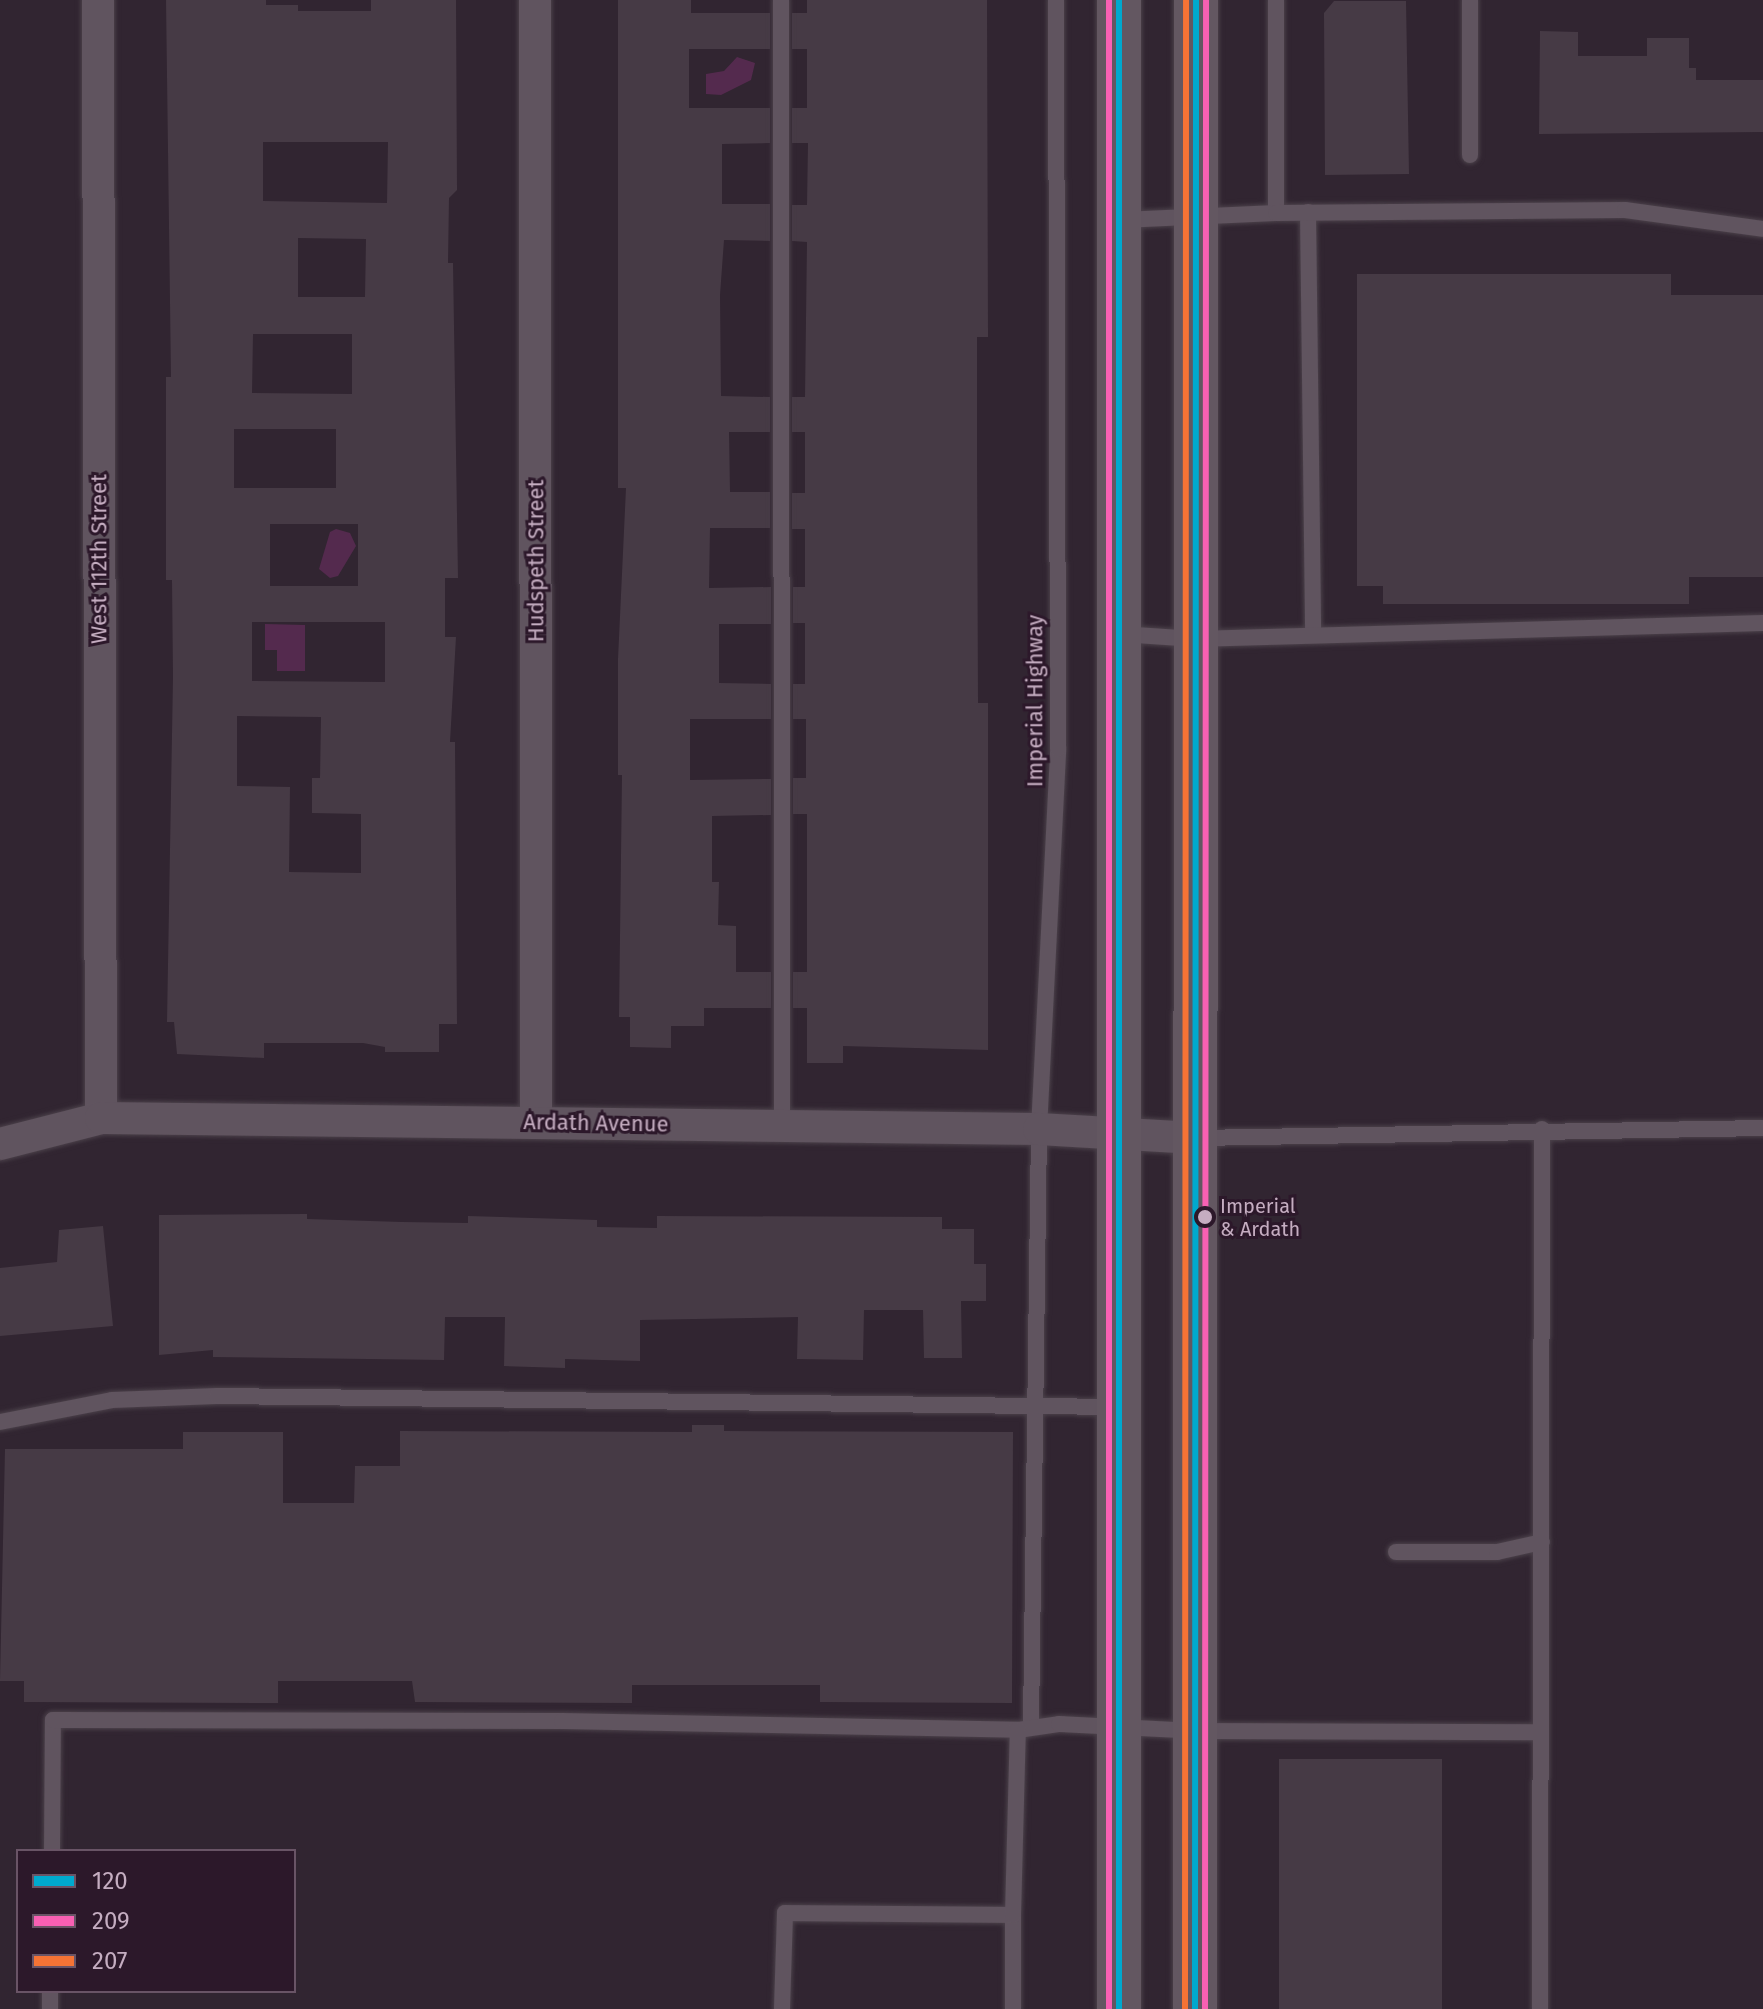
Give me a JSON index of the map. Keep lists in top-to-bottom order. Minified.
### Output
{"streets":{"street":["West 112th Street","Hudspeth Street","Ardath Avenue"],"lane":["Imperial Highway"]},"crossings":[["West 112th Street","Ardath Avenue"],["Hudspeth Street","Ardath Avenue"],["Imperial Highway","Ardath Avenue"]],"places":["Imperial & Ardath"],"lines":["transit line 120","transit line 209","transit line 207"],"legend":["120","209","207"]}
